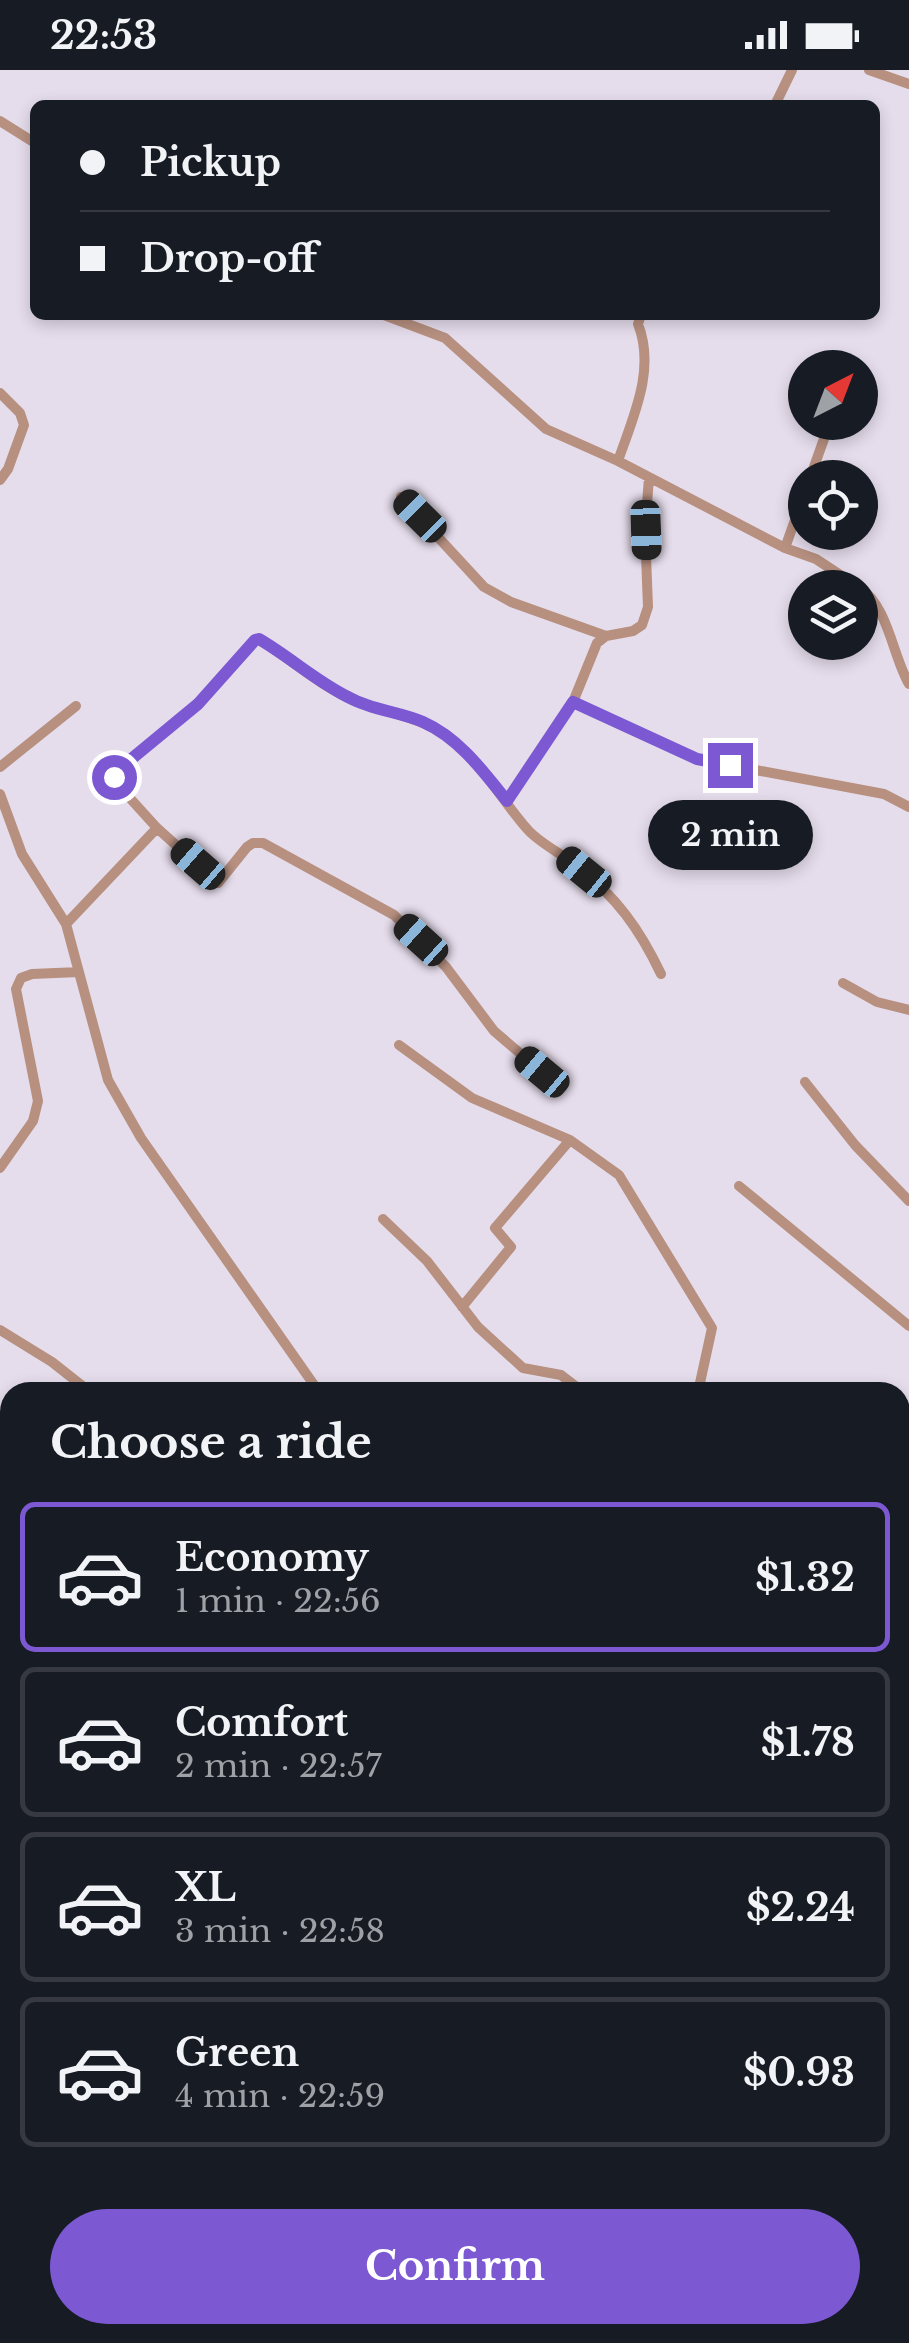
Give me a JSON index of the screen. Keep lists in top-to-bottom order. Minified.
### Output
{"north":"top right","page":{"status":"22:53","banner":["Pickup","Drop-off"],"bubble":"2 min","heading":"Choose a ride","list":[{"name":"Economy","note":"1 min · 22:56","value":"$1.32"},{"name":"Comfort","note":"2 min · 22:57","value":"$1.78"},{"name":"XL","note":"3 min · 22:58","value":"$2.24"},{"name":"Green","note":"4 min · 22:59","value":"$0.93"}],"buttons":"Confirm"}}
